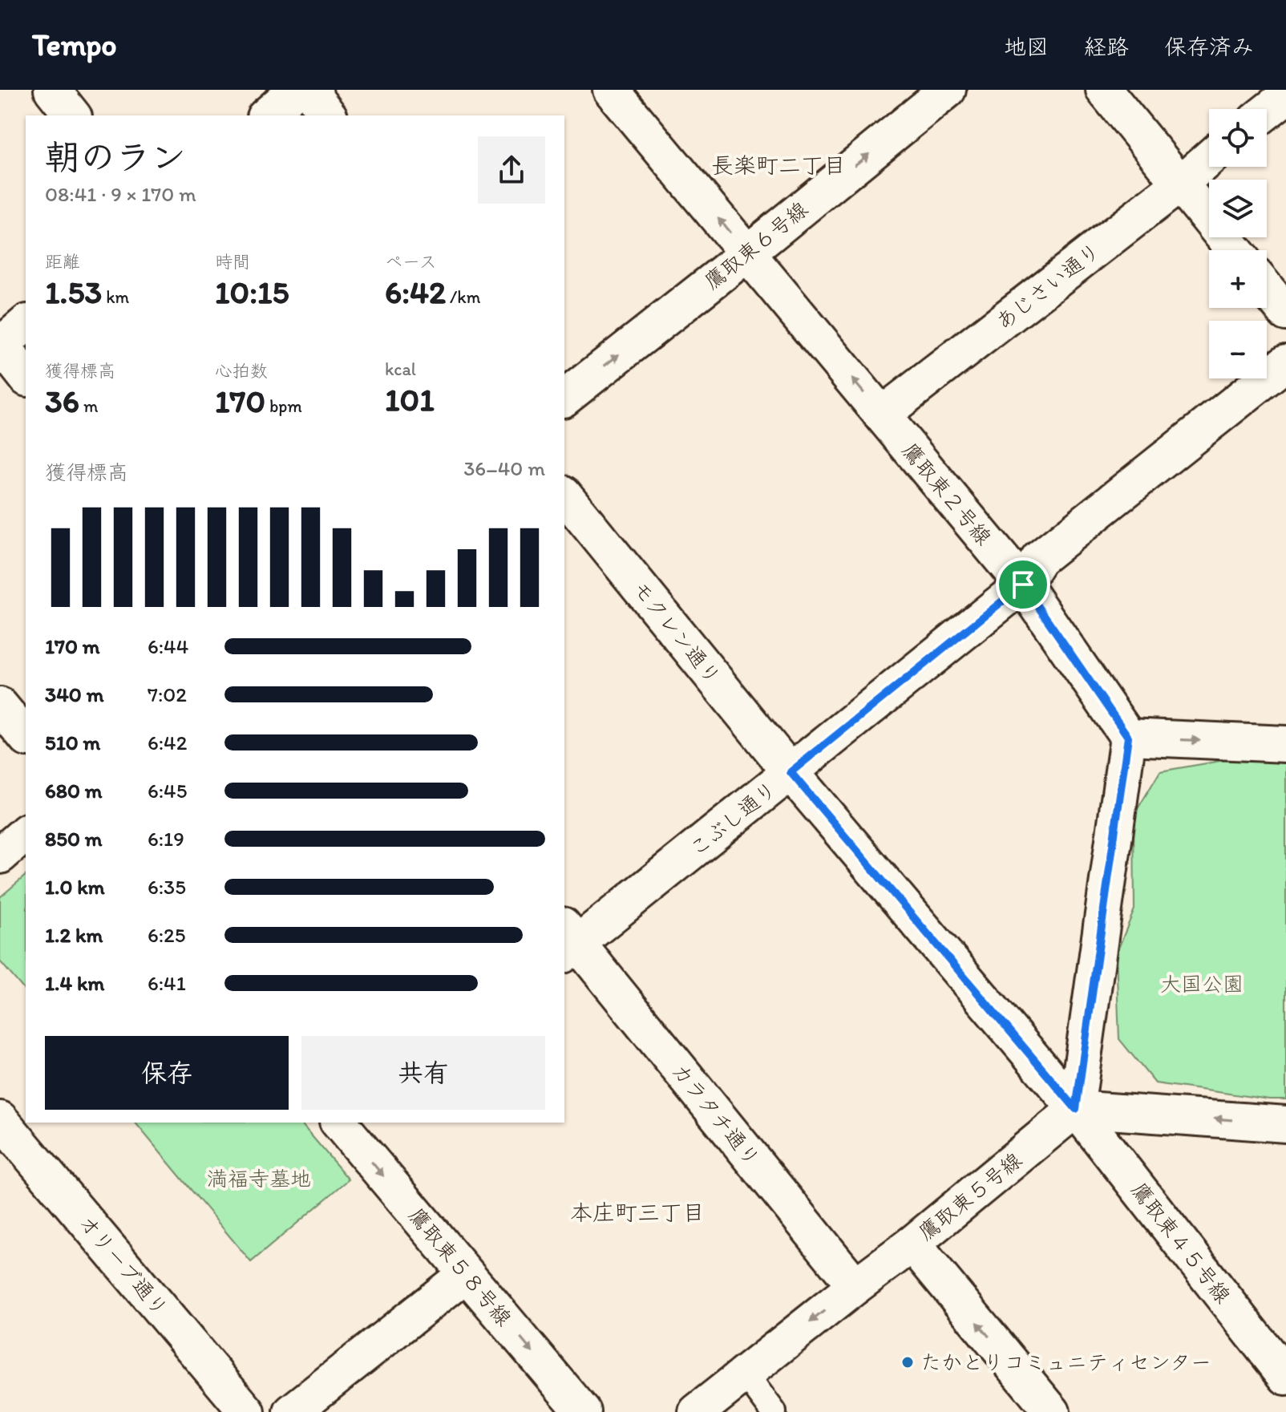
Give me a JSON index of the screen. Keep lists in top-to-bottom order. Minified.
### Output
{"streets":{"street":["鷹取東６号線","あじさい通り","鷹取東２号線","モクレン通り","こぶし通り","カラタチ通り","鷹取東５号線","鷹取東４５号線","オリーブ通り","鷹取東５８号線"]},"crossings":[["鷹取東６号線","鷹取東２号線"],["あじさい通り","鷹取東２号線"],["鷹取東２号線","こぶし通り"],["モクレン通り","こぶし通り"],["モクレン通り","鷹取東５号線"],["モクレン通り","鷹取東４５号線"],["こぶし通り","カラタチ通り"],["カラタチ通り","鷹取東５号線"],["鷹取東５号線","鷹取東４５号線"]],"one_way":["鷹取東６号線","鷹取東２号線","鷹取東５８号線"],"districts":["長楽町二丁目","本庄町三丁目"],"parks":["大国公園","満福寺墓地"],"places":["たかとりコミュニティセンター"],"page":{"header":"Tempo","nav":["地図","経路","保存済み"],"map_buttons":["+","−"],"heading":["朝のラン","08:41 · 9 × 170 m"],"stats":[["距離","1.53 km"],["時間","10:15"],["ペース","6:42 /km"],["獲得標高","36 m"],["心拍数","170 bpm"],["kcal","101"]],"chart":["獲得標高","36–40 m"],"list":[{"name":"170 m","note":"6:44"},{"name":"340 m","note":"7:02"},{"name":"510 m","note":"6:42"},{"name":"680 m","note":"6:45"},{"name":"850 m","note":"6:19"},{"name":"1.0 km","note":"6:35"},{"name":"1.2 km","note":"6:25"},{"name":"1.4 km","note":"6:41"}],"buttons":["保存","共有"]}}
